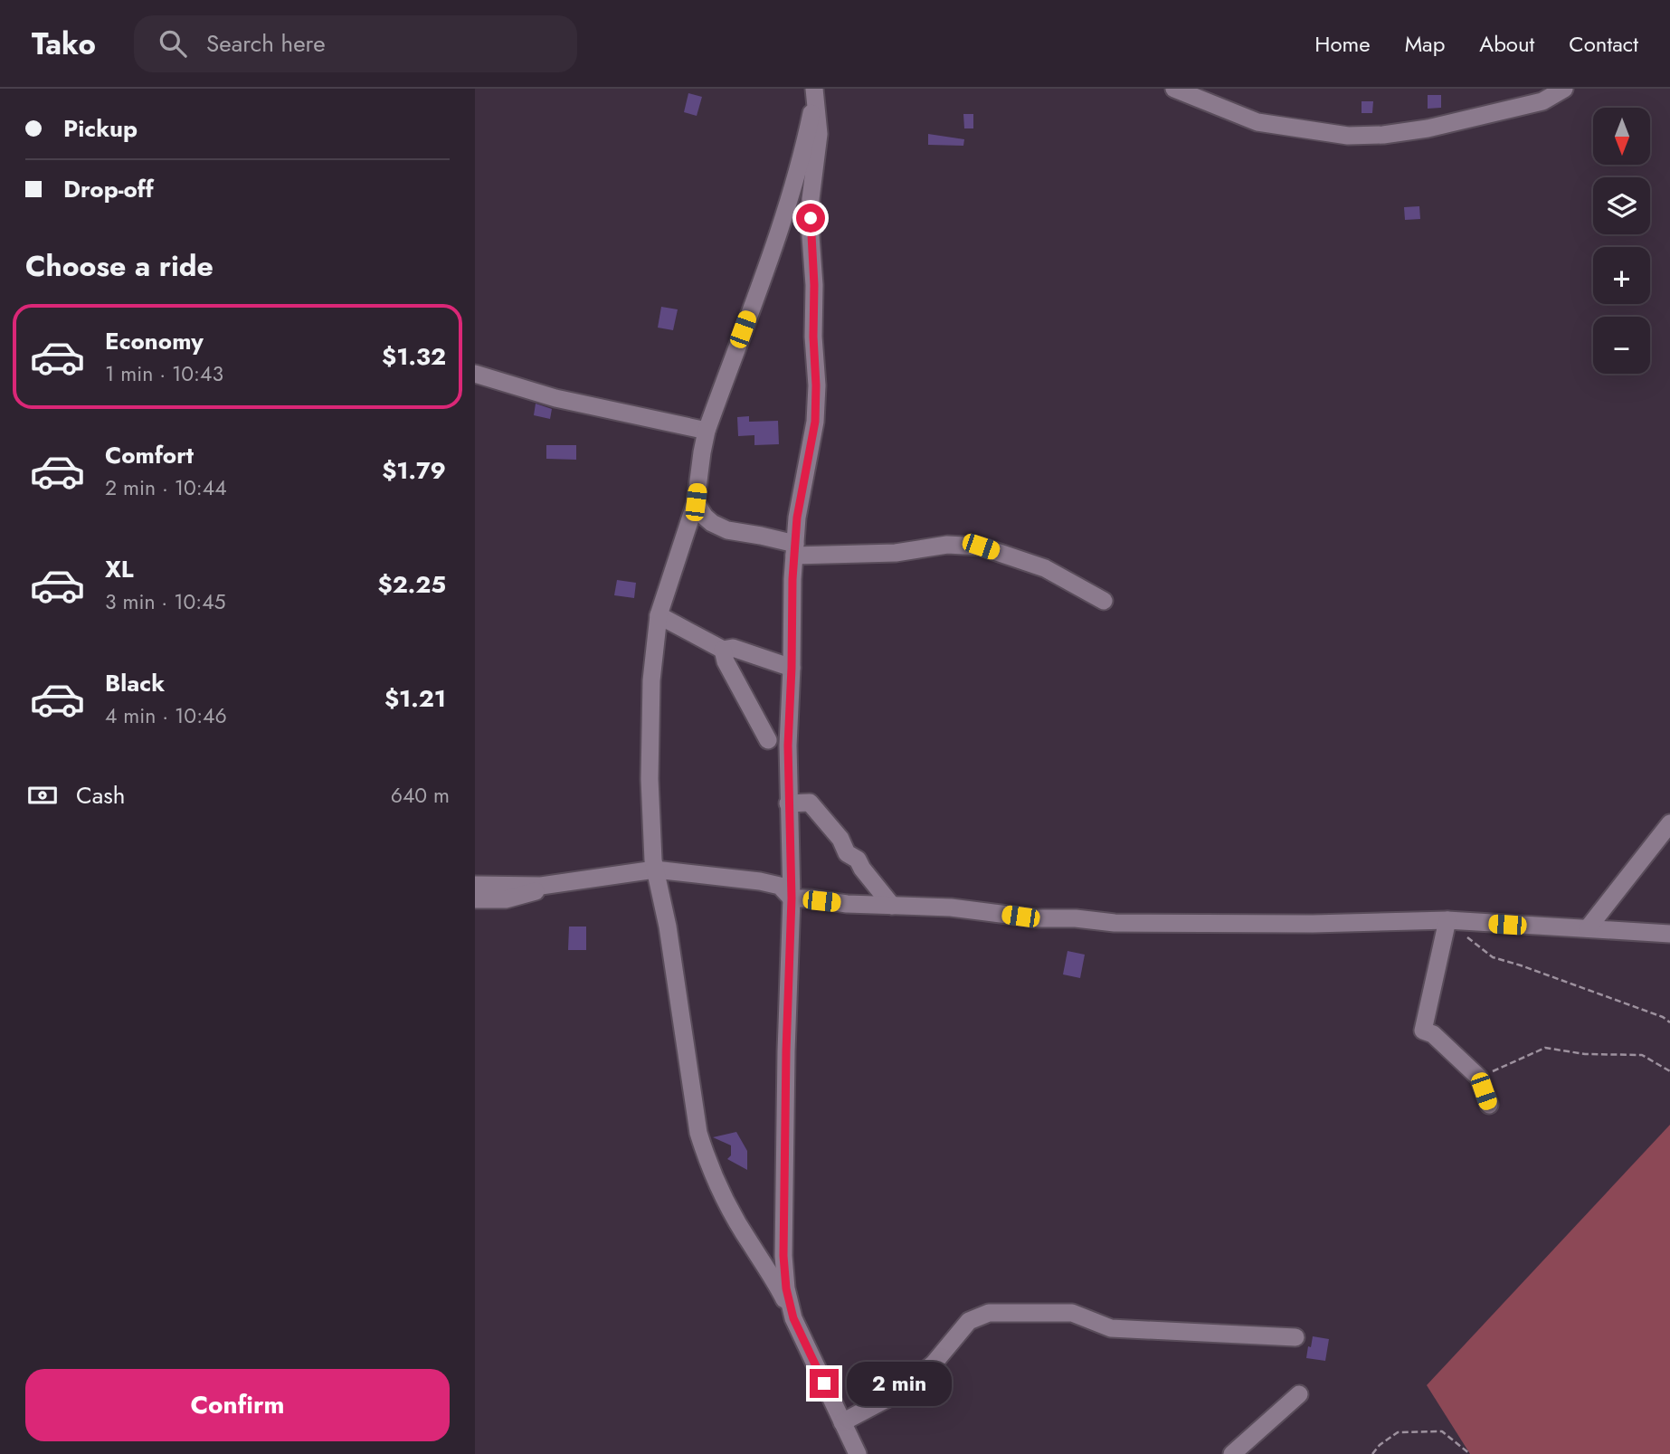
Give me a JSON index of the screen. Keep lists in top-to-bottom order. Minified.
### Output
{"north":"bottom","page":{"header":"Tako","search":"Search here","nav":["Home","Map","About","Contact"],"banner":["Pickup","Drop-off"],"map_buttons":["+","−"],"heading":"Choose a ride","list":[{"name":"Economy","note":"1 min · 10:43","value":"$1.32"},{"name":"Comfort","note":"2 min · 10:44","value":"$1.79"},{"name":"XL","note":"3 min · 10:45","value":"$2.25"},{"name":"Black","note":"4 min · 10:46","value":"$1.21"}],"pay":["Cash","640 m"],"buttons":"Confirm","bubble":"2 min"}}
